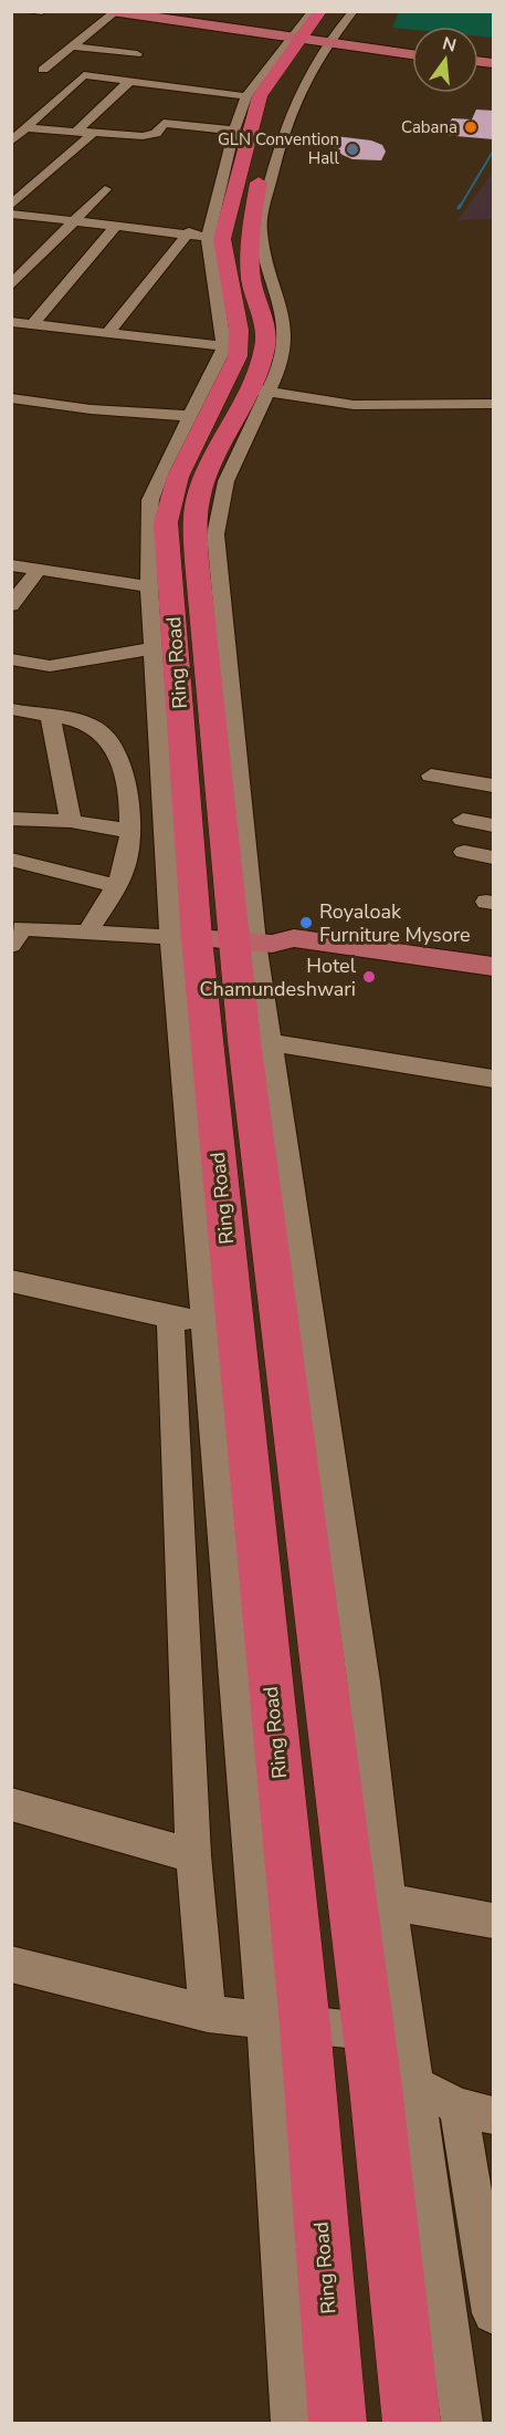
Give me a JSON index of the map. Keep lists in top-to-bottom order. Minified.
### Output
{"streets":{"highway":["Ring Road"]},"places":["Cabana","GLN Convention Hall","Royaloak Furniture Mysore","Hotel Chamundeshwari"],"north":"top"}
